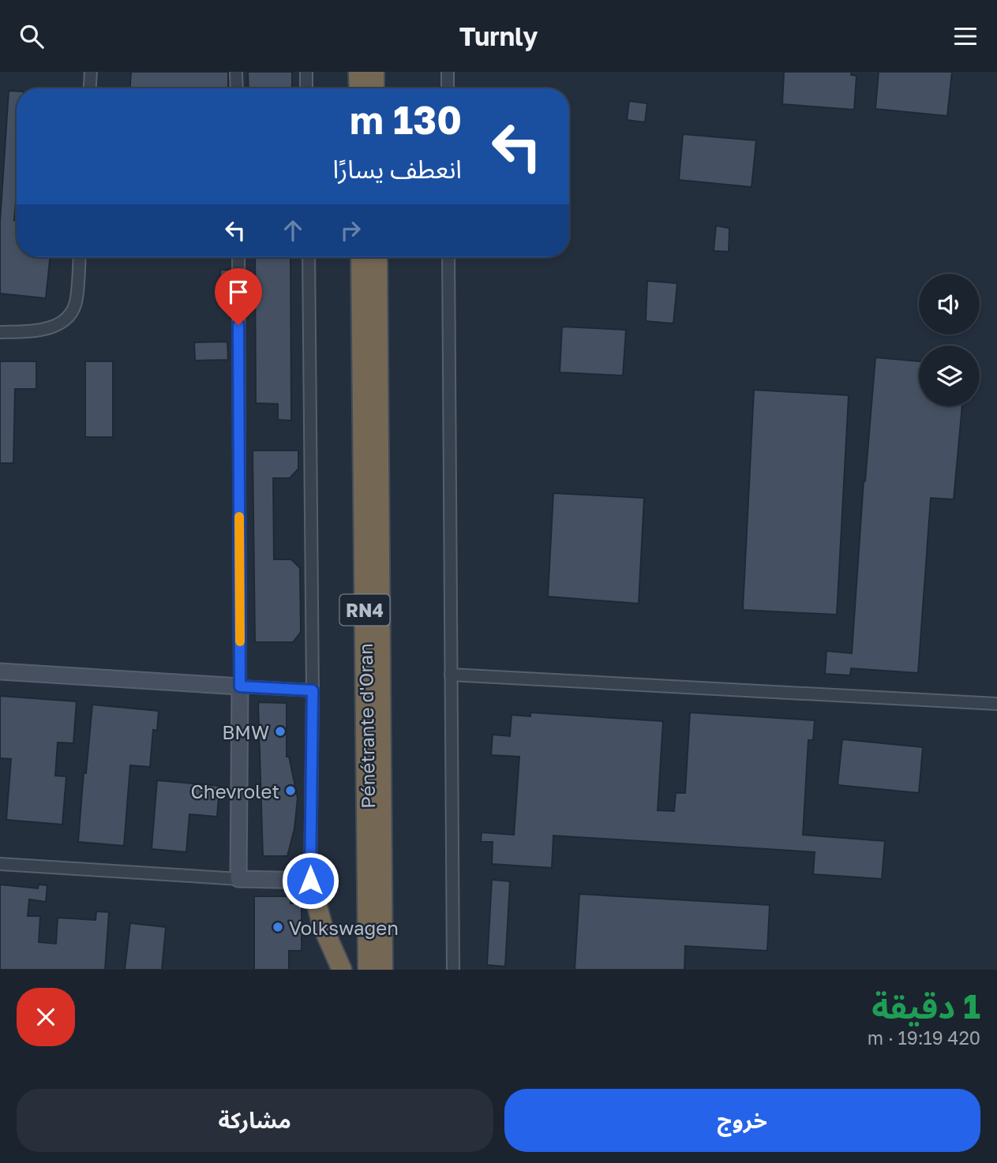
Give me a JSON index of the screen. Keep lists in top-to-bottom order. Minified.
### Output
{"streets":{"highway":["RN4","Pénétrante d'Oran"]},"places":["BMW","Chevrolet","Volkswagen"],"page":{"header":"Turnly","turn":["130 m","انعطف يسارًا"],"heading":["1 دقيقة","420 m · 19:19"],"buttons":["خروج","مشاركة"]}}
